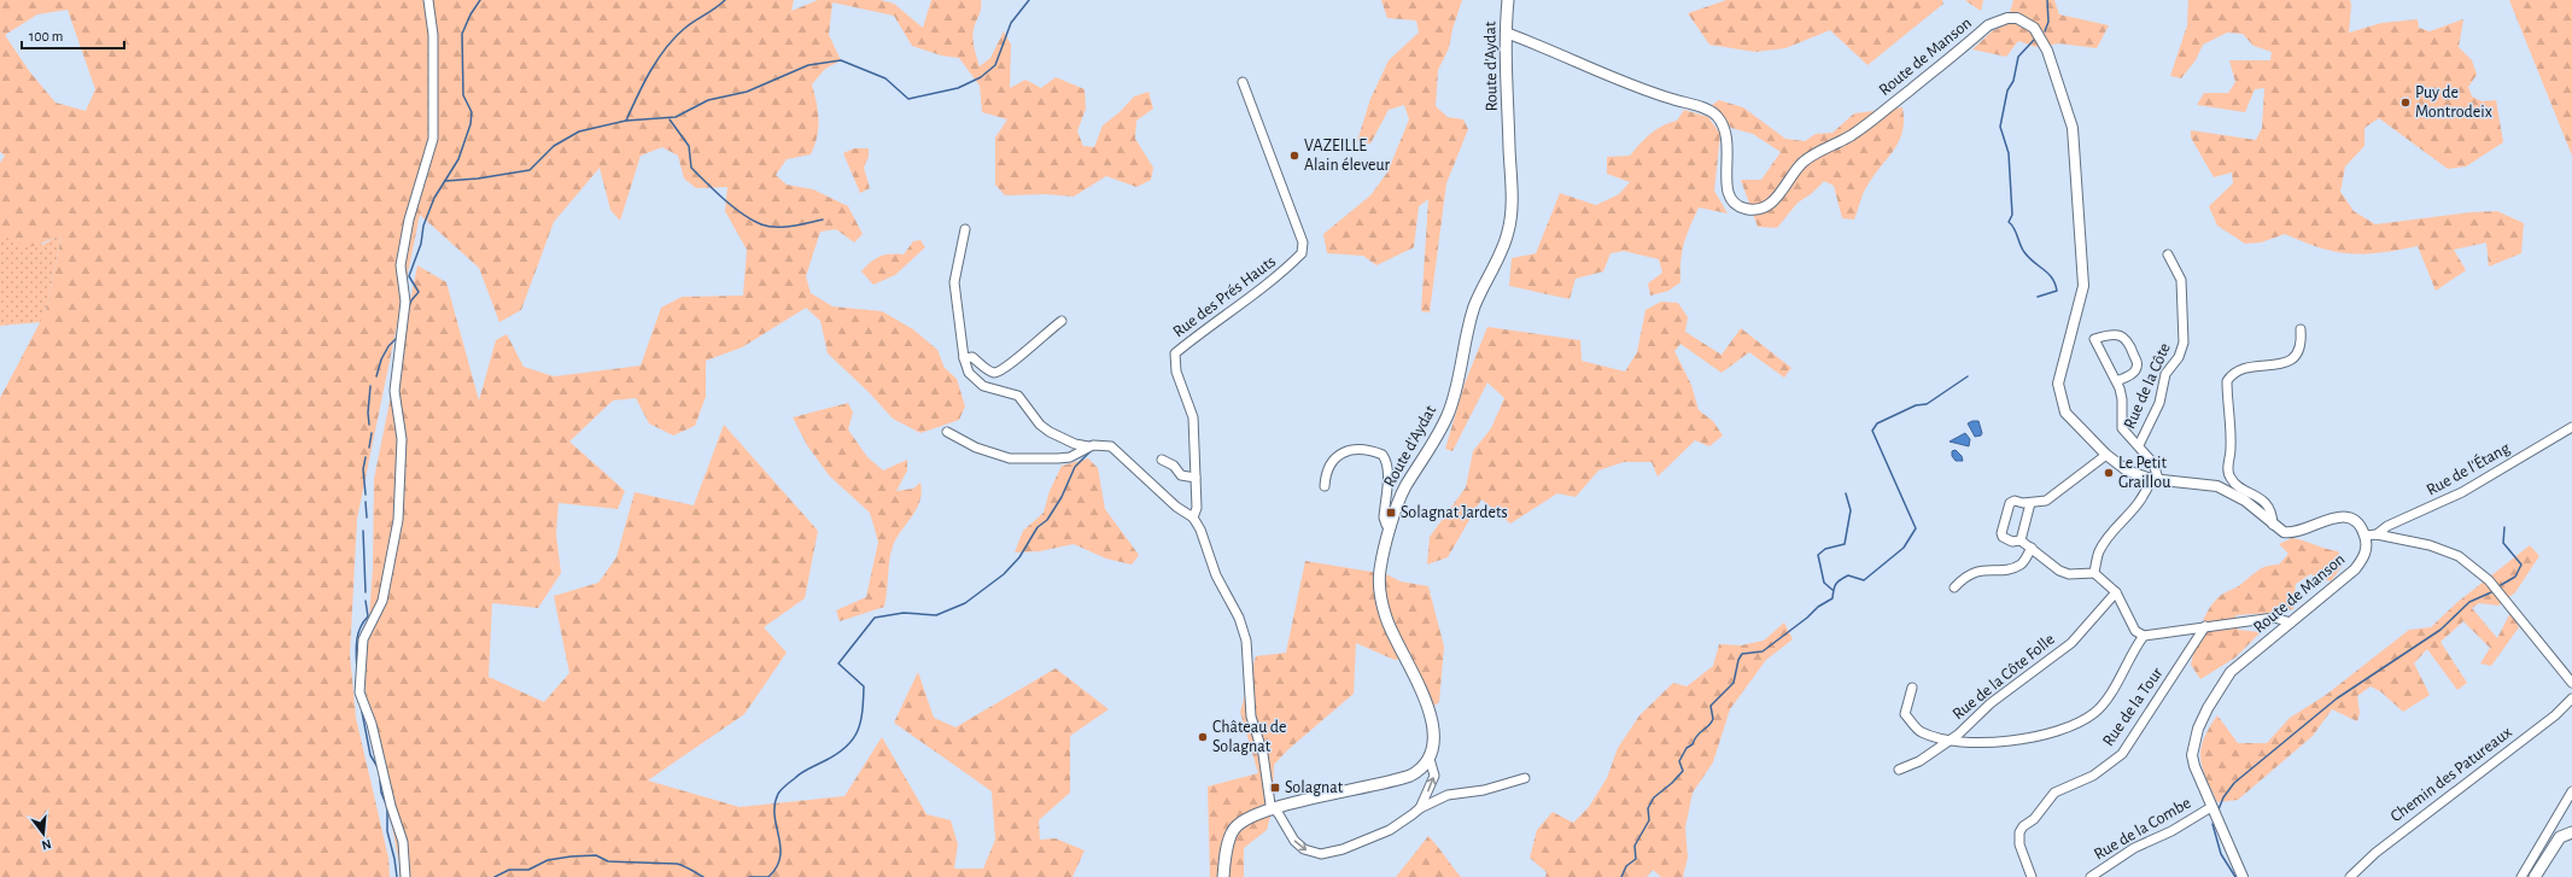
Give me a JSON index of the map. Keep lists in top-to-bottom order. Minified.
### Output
{"streets":{"main road":["Route d'Aydat"],"street":["Route de Manson","Rue des Prés Hauts","Rue de la Côte","Rue de l'Étang","Rue de la Côte Folle","Rue de la Tour","Chemin des Patureaux","Rue de la Combe"]},"crossings":[["Route de Manson","Route d'Aydat"],["Route de Manson","Rue de la Combe"]],"places":{"other":["Puy de Montrodeix","VAZEILLE Alain éleveur","Le Petit Graillou","Château de Solagnat"],"transit":["Solagnat Jardets","Solagnat"]},"scale_bar":"100 m","north":"bottom"}
